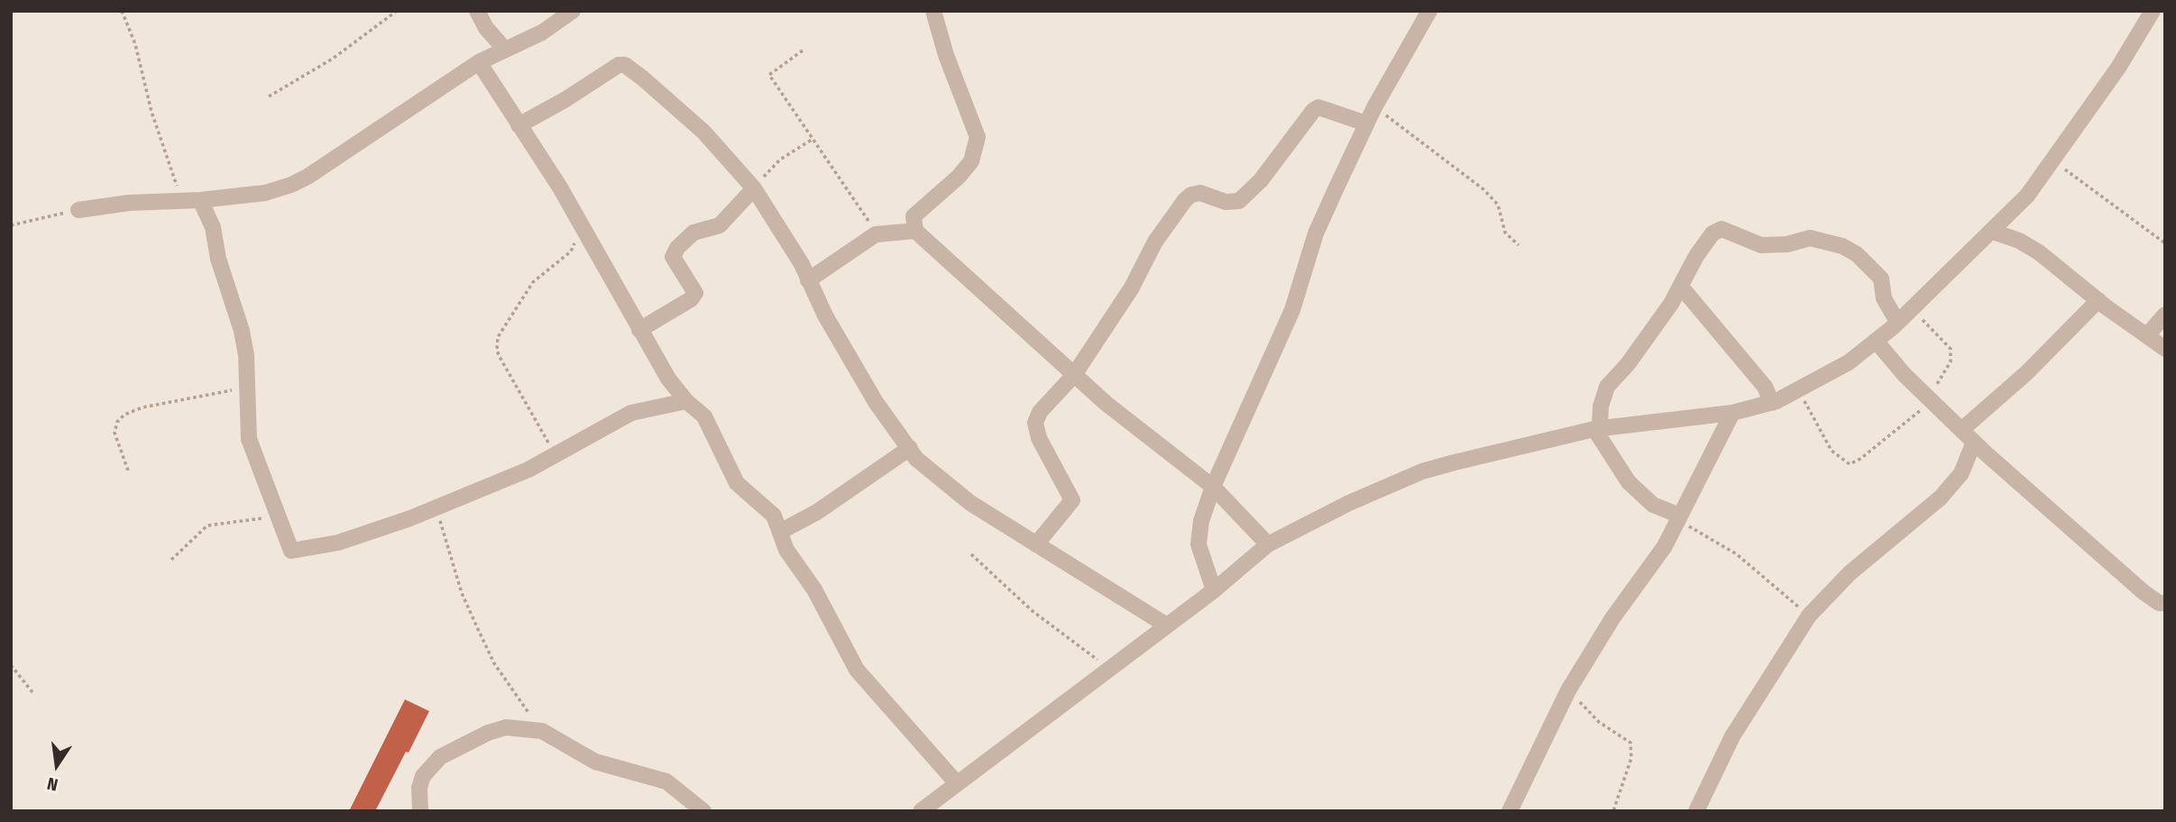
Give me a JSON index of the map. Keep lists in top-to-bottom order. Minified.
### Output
{"north":"bottom"}
